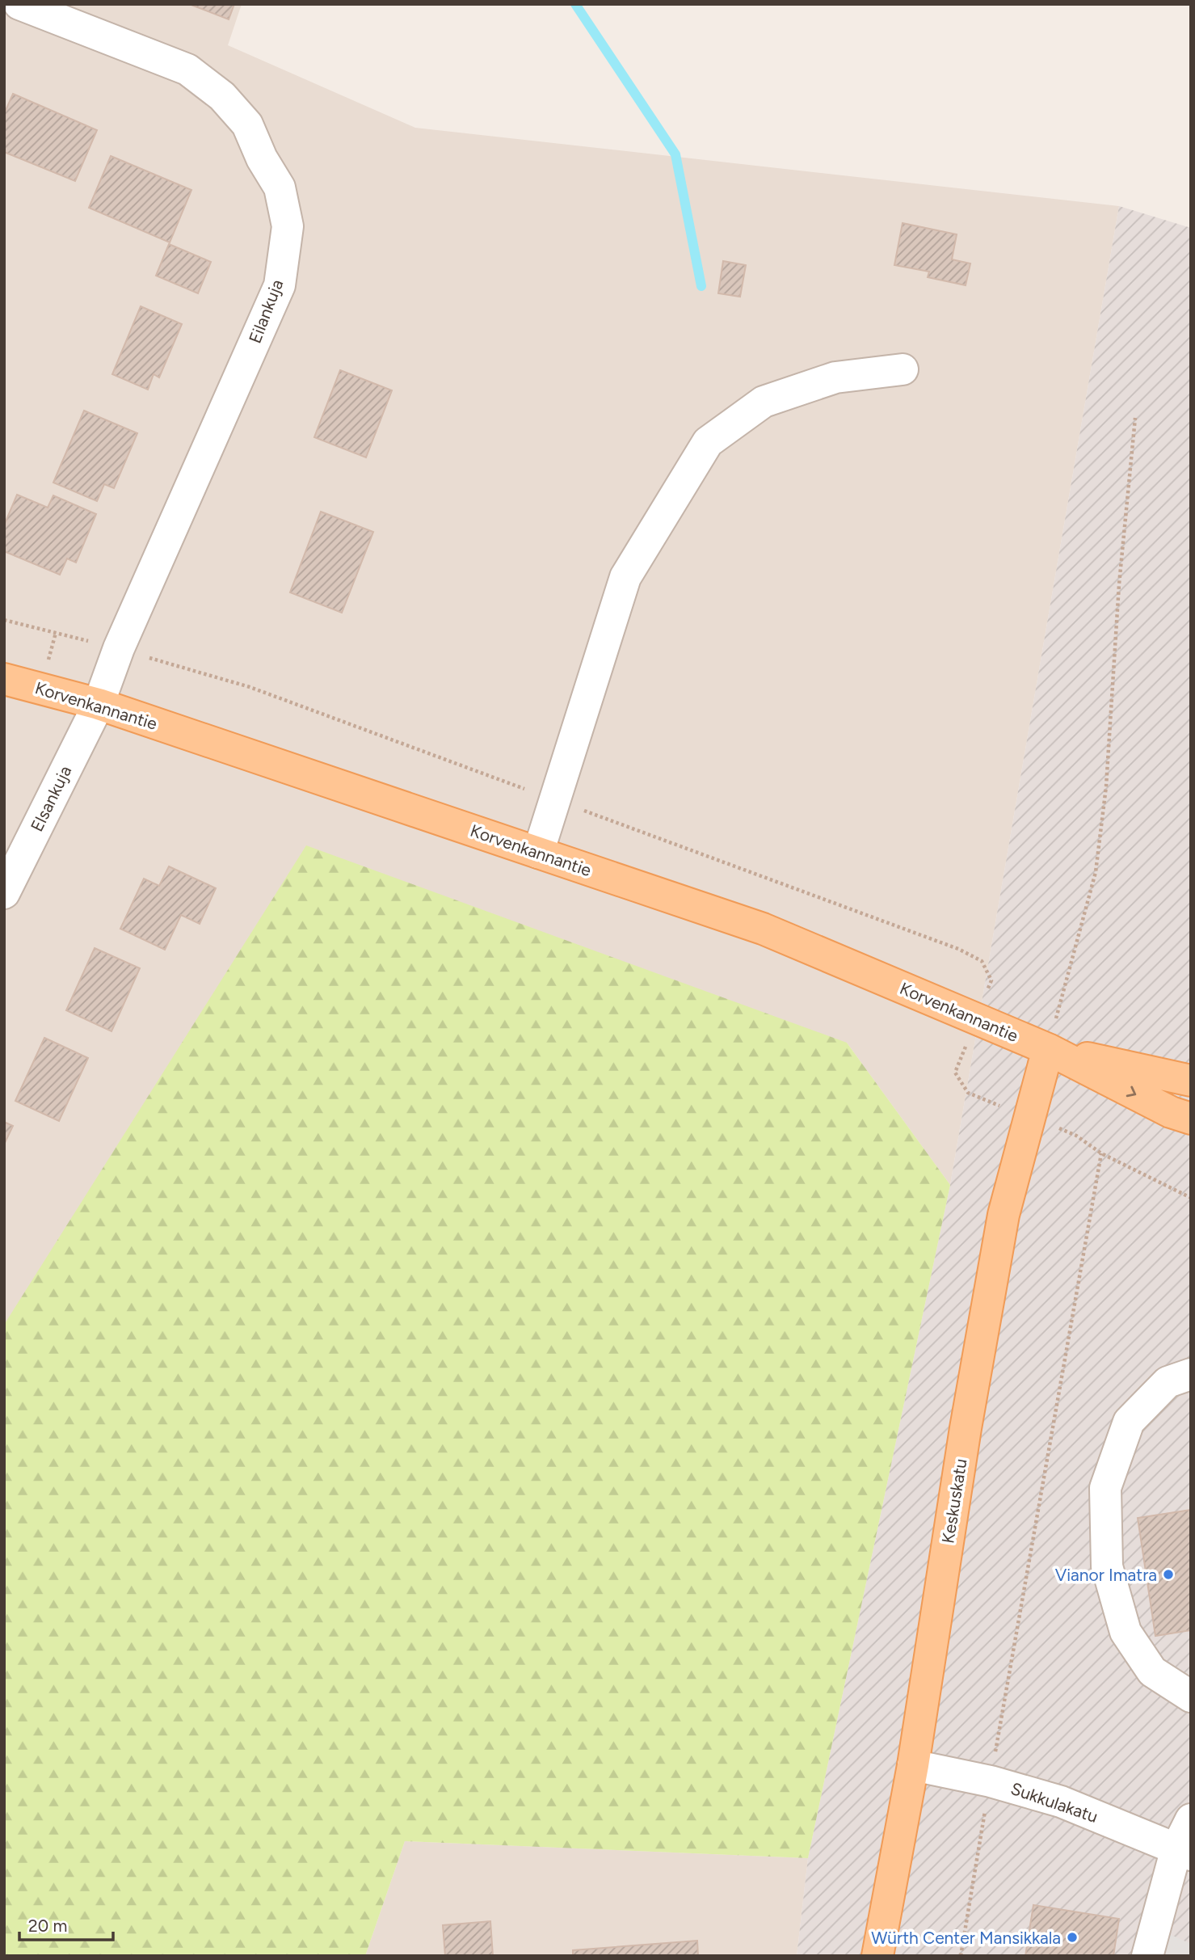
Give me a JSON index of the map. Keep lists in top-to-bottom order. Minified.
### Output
{"streets":{"main road":["Korvenkannantie","Keskuskatu"],"street":["Eilankuja","Elsankuja","Sukkulakatu"]},"crossings":[["Eilankuja","Korvenkannantie"],["Eilankuja","Elsankuja"],["Korvenkannantie","Elsankuja"],["Korvenkannantie","Keskuskatu"],["Keskuskatu","Sukkulakatu"]],"places":["Vianor Imatra","Würth Center Mansikkala"],"scale_bar":"20 m"}
